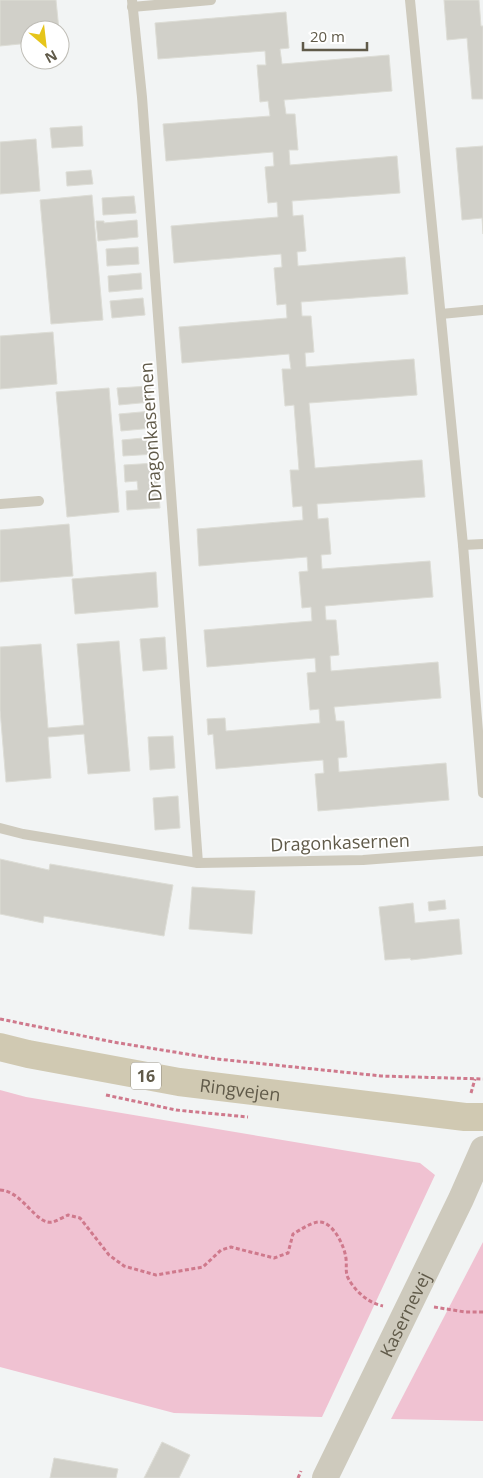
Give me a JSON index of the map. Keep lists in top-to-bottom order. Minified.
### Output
{"streets":{"main road":["16","Ringvejen"],"street":["Kasernevej"],"lane":["Dragonkasernen"]},"scale_bar":"20 m","north":"bottom right"}
